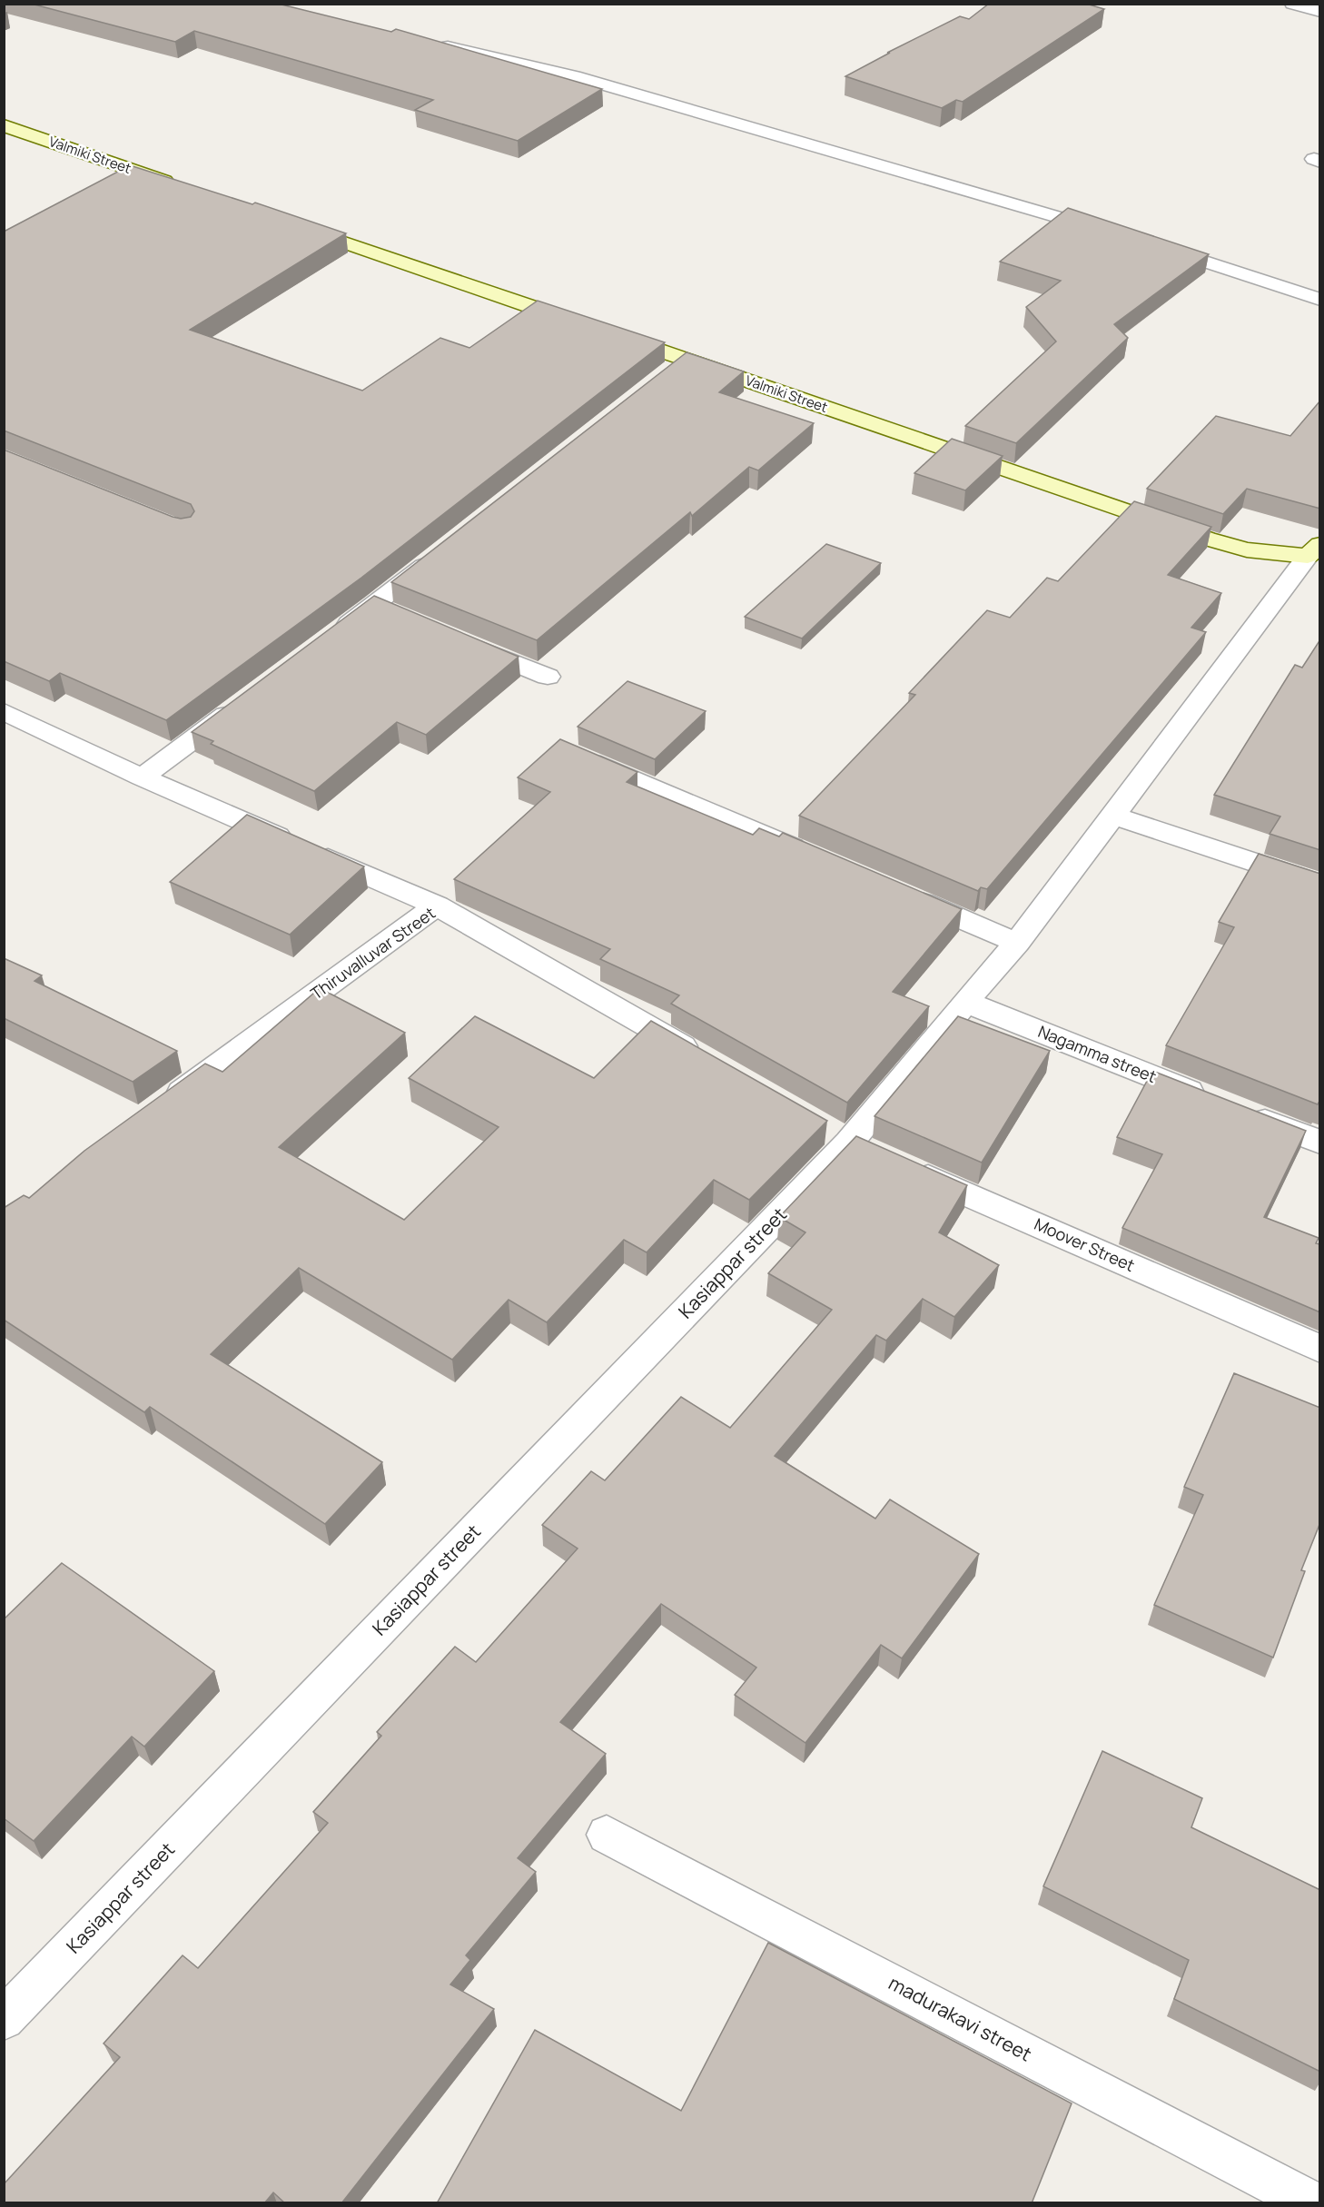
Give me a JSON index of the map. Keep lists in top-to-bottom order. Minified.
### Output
{"streets":{"street":["Valmiki Street","Thiruvalluvar Street","Nagamma street","Moover Street","Kasiappar street","madurakavi street"]},"crossings":[["Valmiki Street","Kasiappar street"],["Nagamma street","Kasiappar street"],["Moover Street","Kasiappar street"]]}
